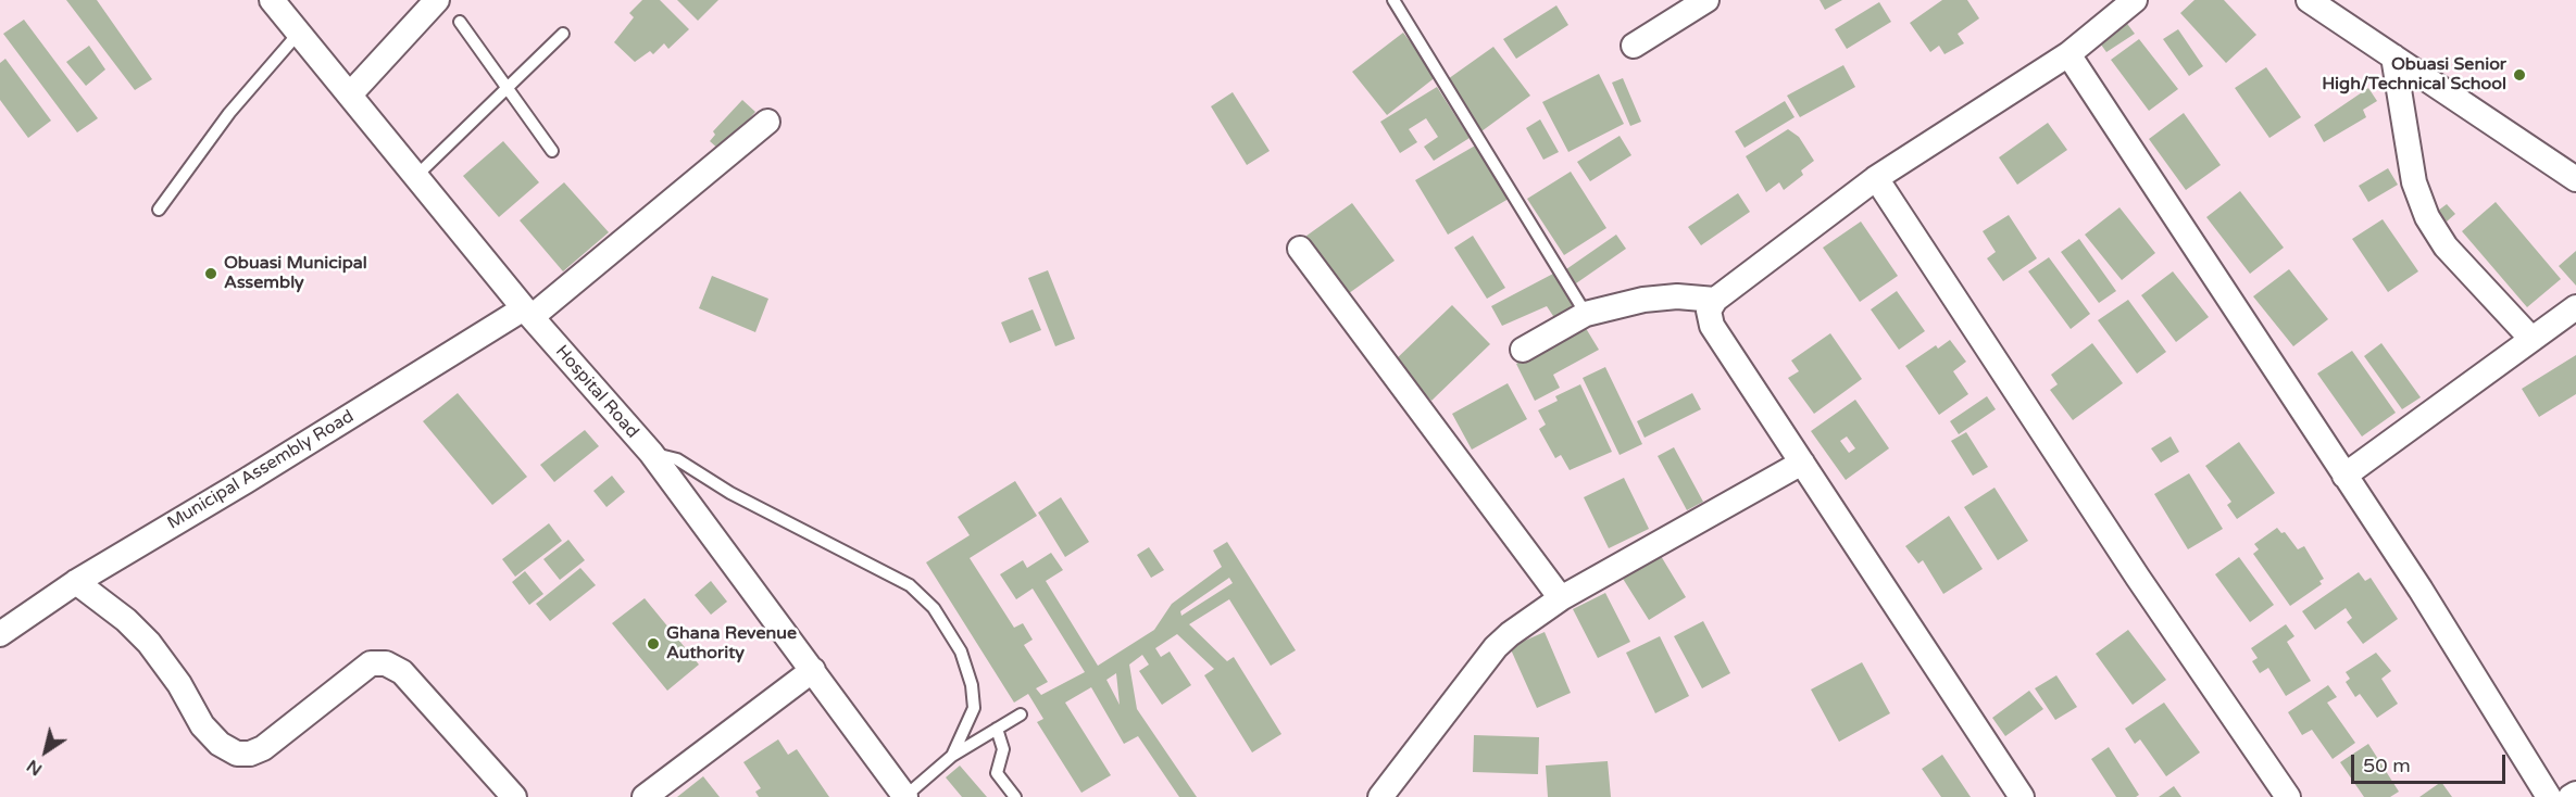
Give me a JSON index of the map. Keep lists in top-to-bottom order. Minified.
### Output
{"streets":{"street":["Hospital Road","Municipal Assembly Road"]},"crossings":[["Hospital Road","Municipal Assembly Road"]],"places":["Obuasi Senior High/Technical School","Obuasi Municipal Assembly","Ghana Revenue Authority"],"scale_bar":"50 m","north":"bottom left"}
